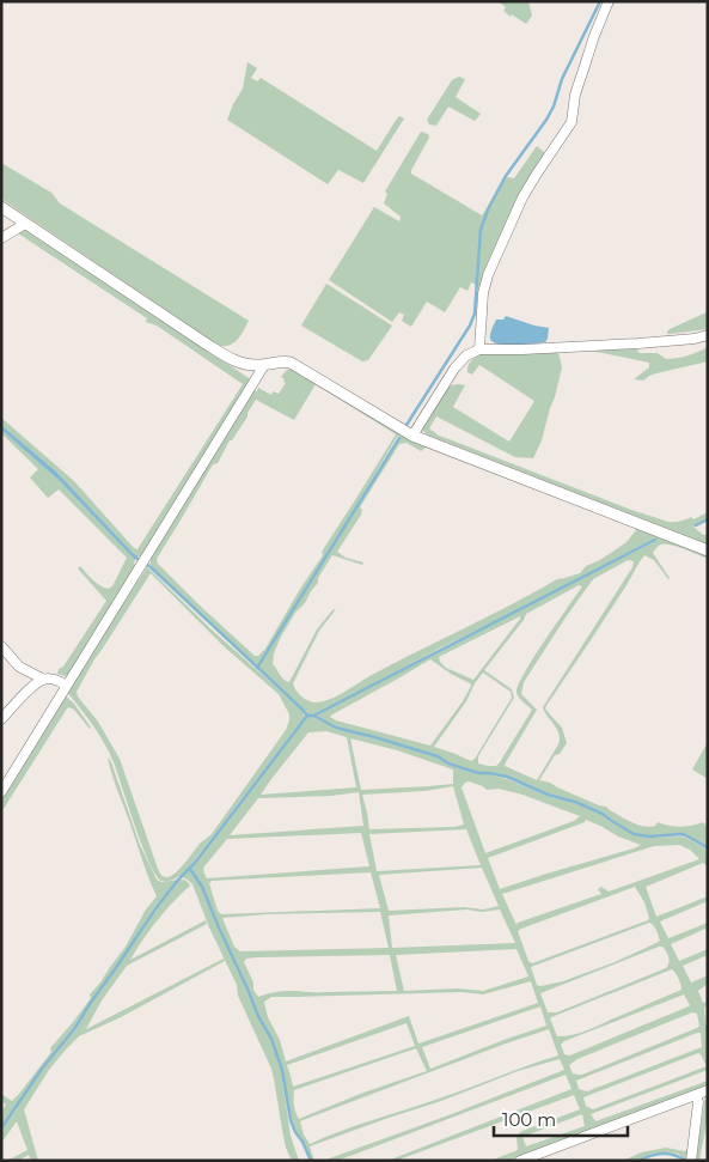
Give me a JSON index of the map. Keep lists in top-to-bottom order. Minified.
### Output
{"scale_bar":"100 m"}
